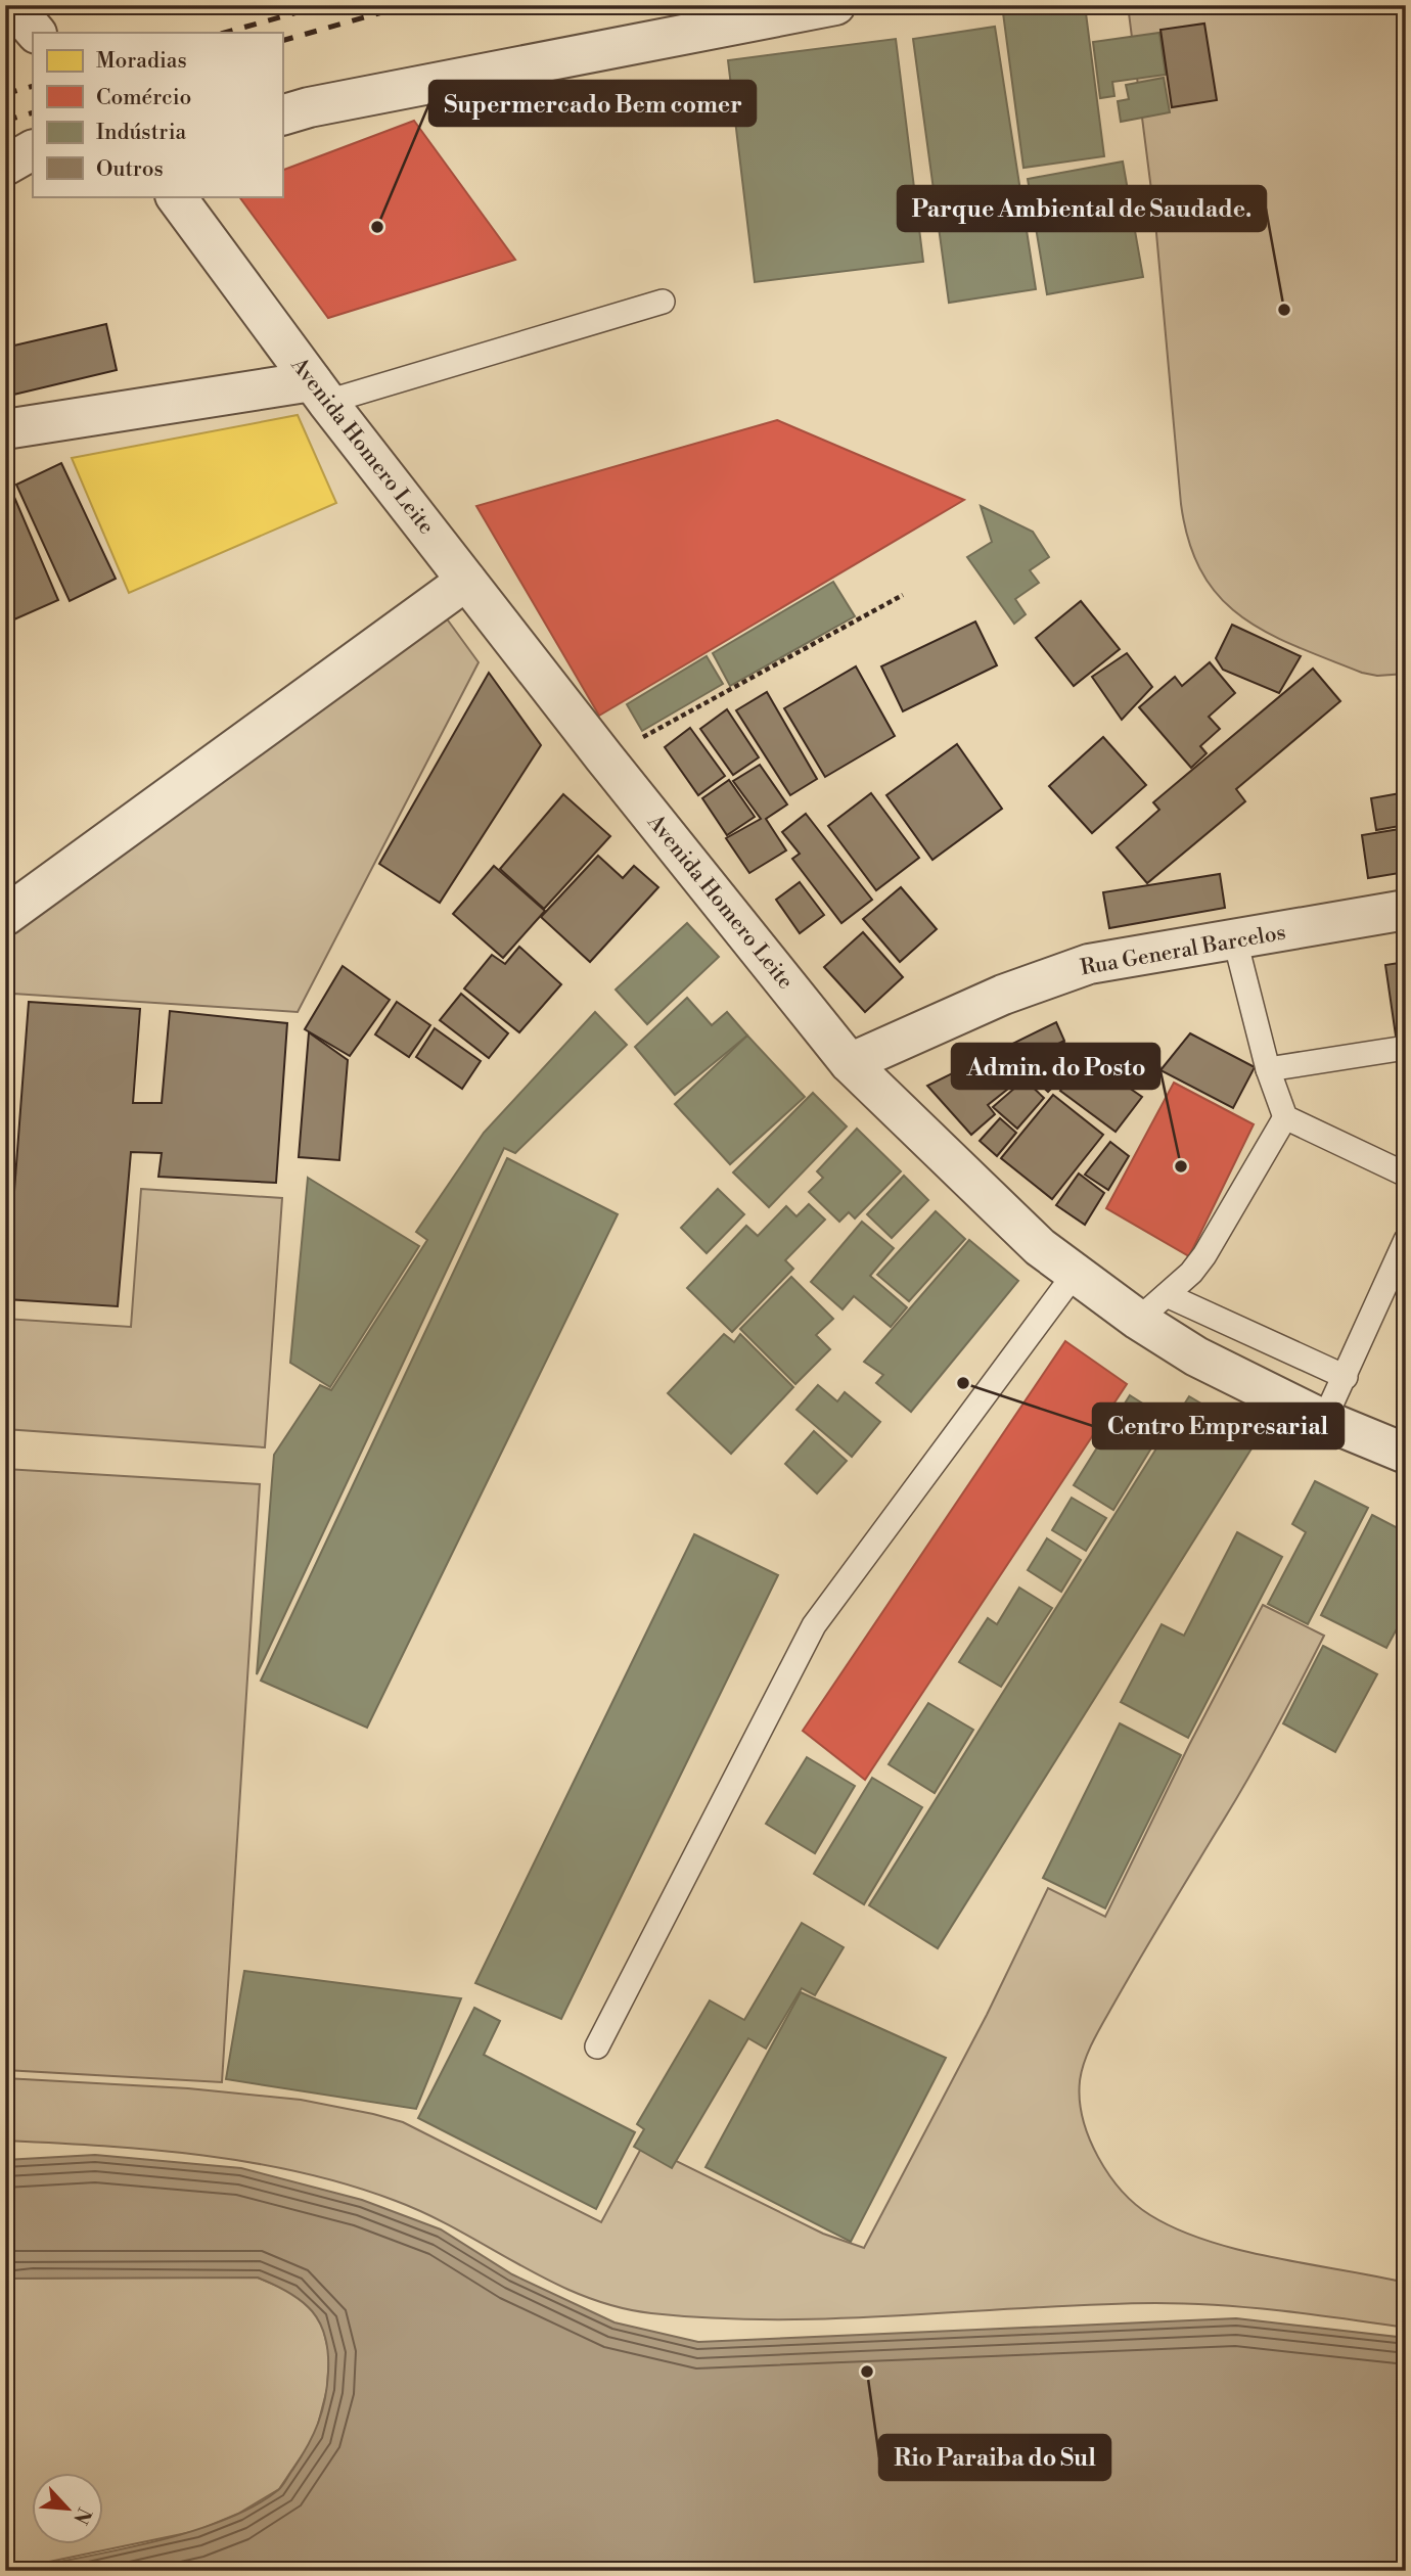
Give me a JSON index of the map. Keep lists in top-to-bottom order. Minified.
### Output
{"streets":{"street":["Avenida Homero Leite","Rua General Barcelos"]},"crossings":[["Avenida Homero Leite","Rua General Barcelos"]],"places":["Supermercado Bem comer","Parque Ambiental de Saudade.","Admin. do Posto","Centro Empresarial","Rio Paraiba do Sul"],"legend":["Moradias","Comércio","Indústria","Outros"],"north":"bottom right"}
